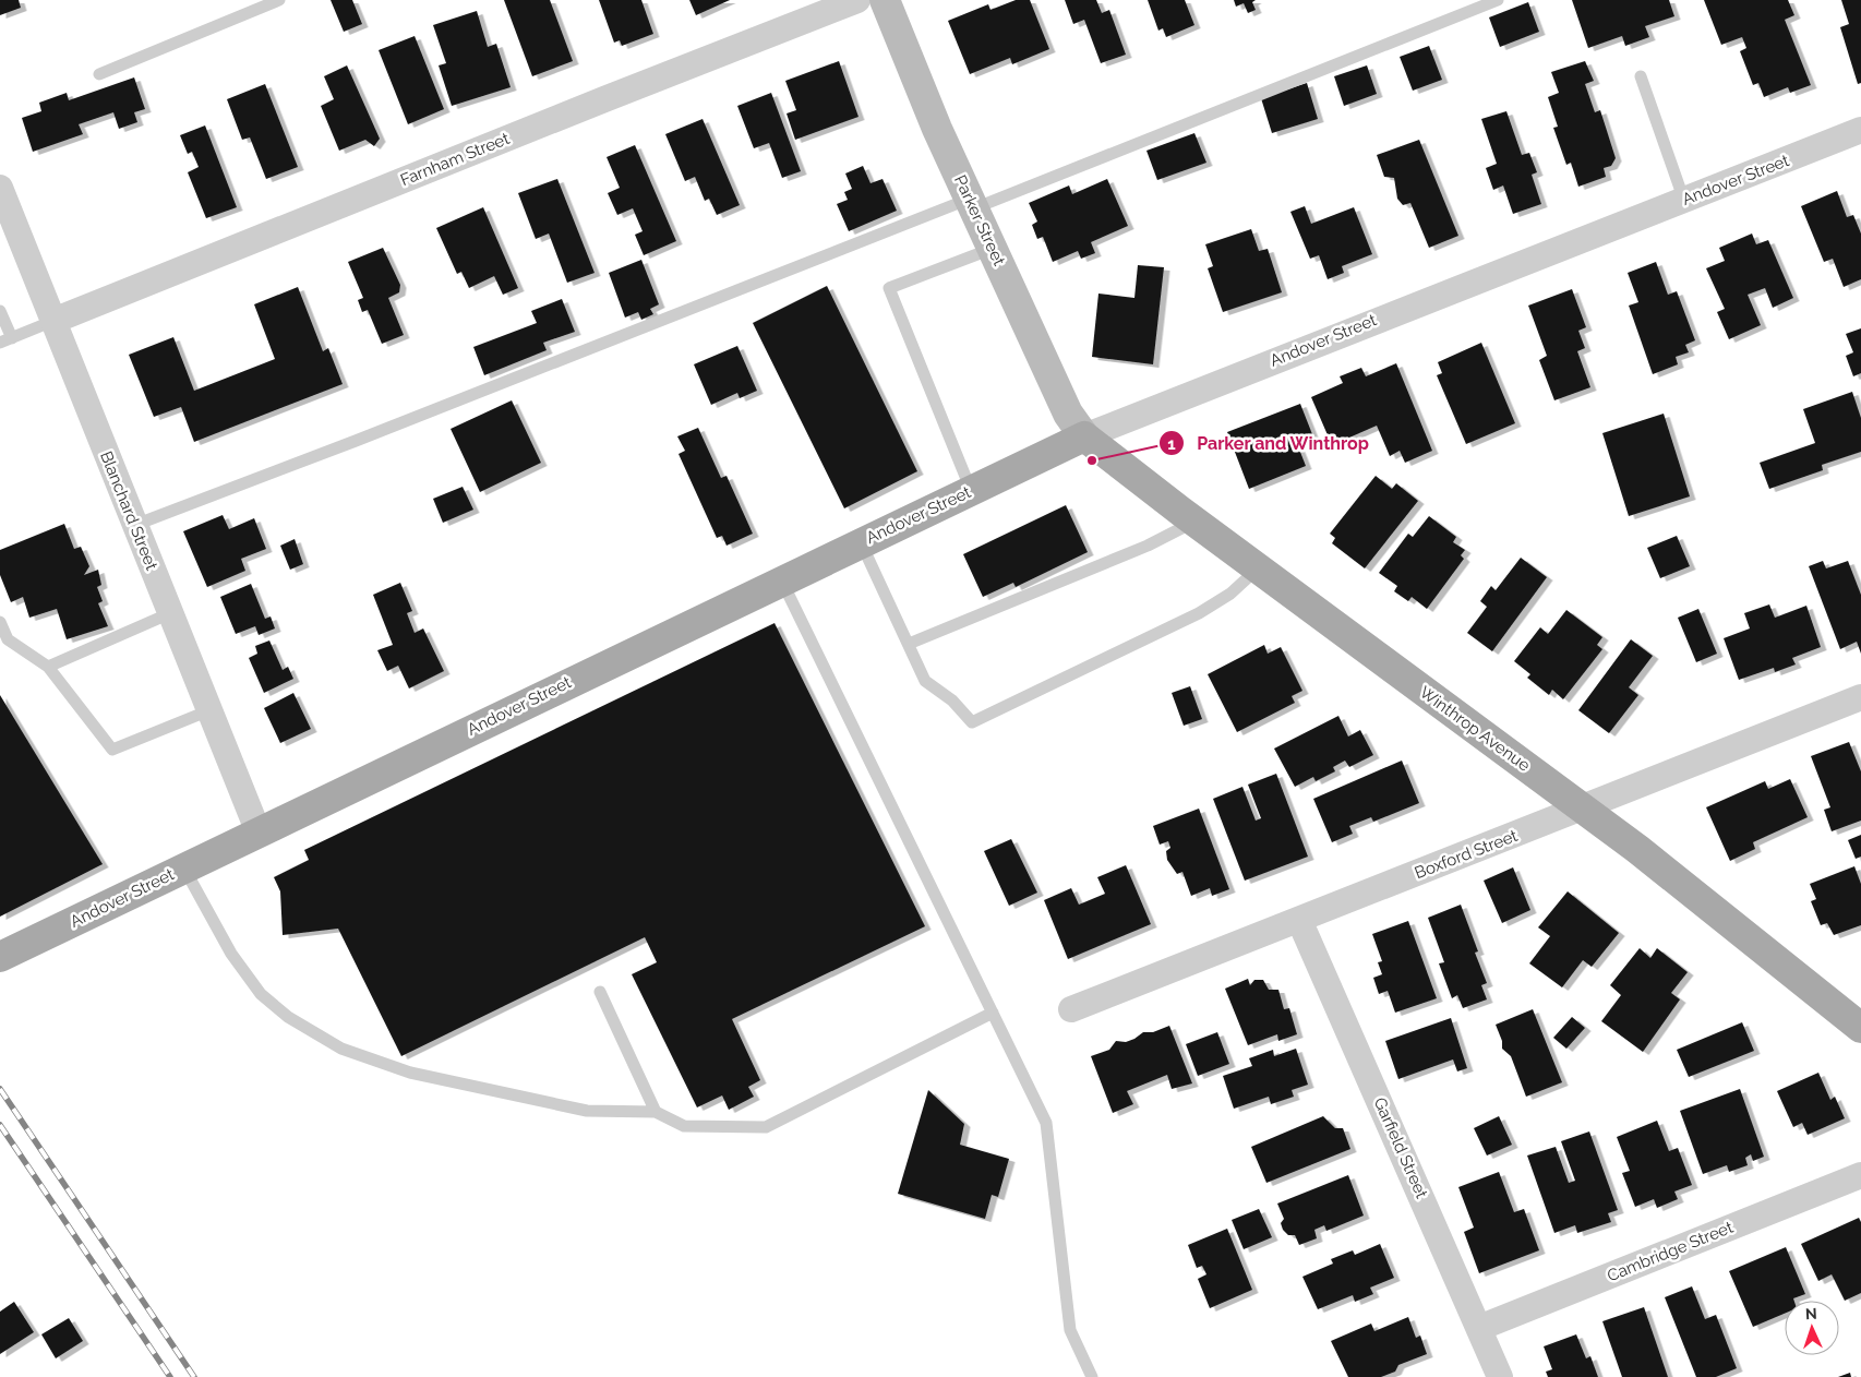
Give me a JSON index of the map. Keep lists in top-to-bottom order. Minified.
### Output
{"streets":{"main road":["Andover Street","Parker Street","Winthrop Avenue"],"street":["Farnham Street","Blanchard Street","Boxford Street","Garfield Street","Cambridge Street"]},"crossings":[["Farnham Street","Blanchard Street"],["Andover Street","Parker Street"],["Andover Street","Blanchard Street"],["Andover Street","Winthrop Avenue"],["Parker Street","Winthrop Avenue"],["Winthrop Avenue","Boxford Street"],["Boxford Street","Garfield Street"],["Garfield Street","Cambridge Street"]],"places":["Parker and Winthrop"],"north":"top"}
